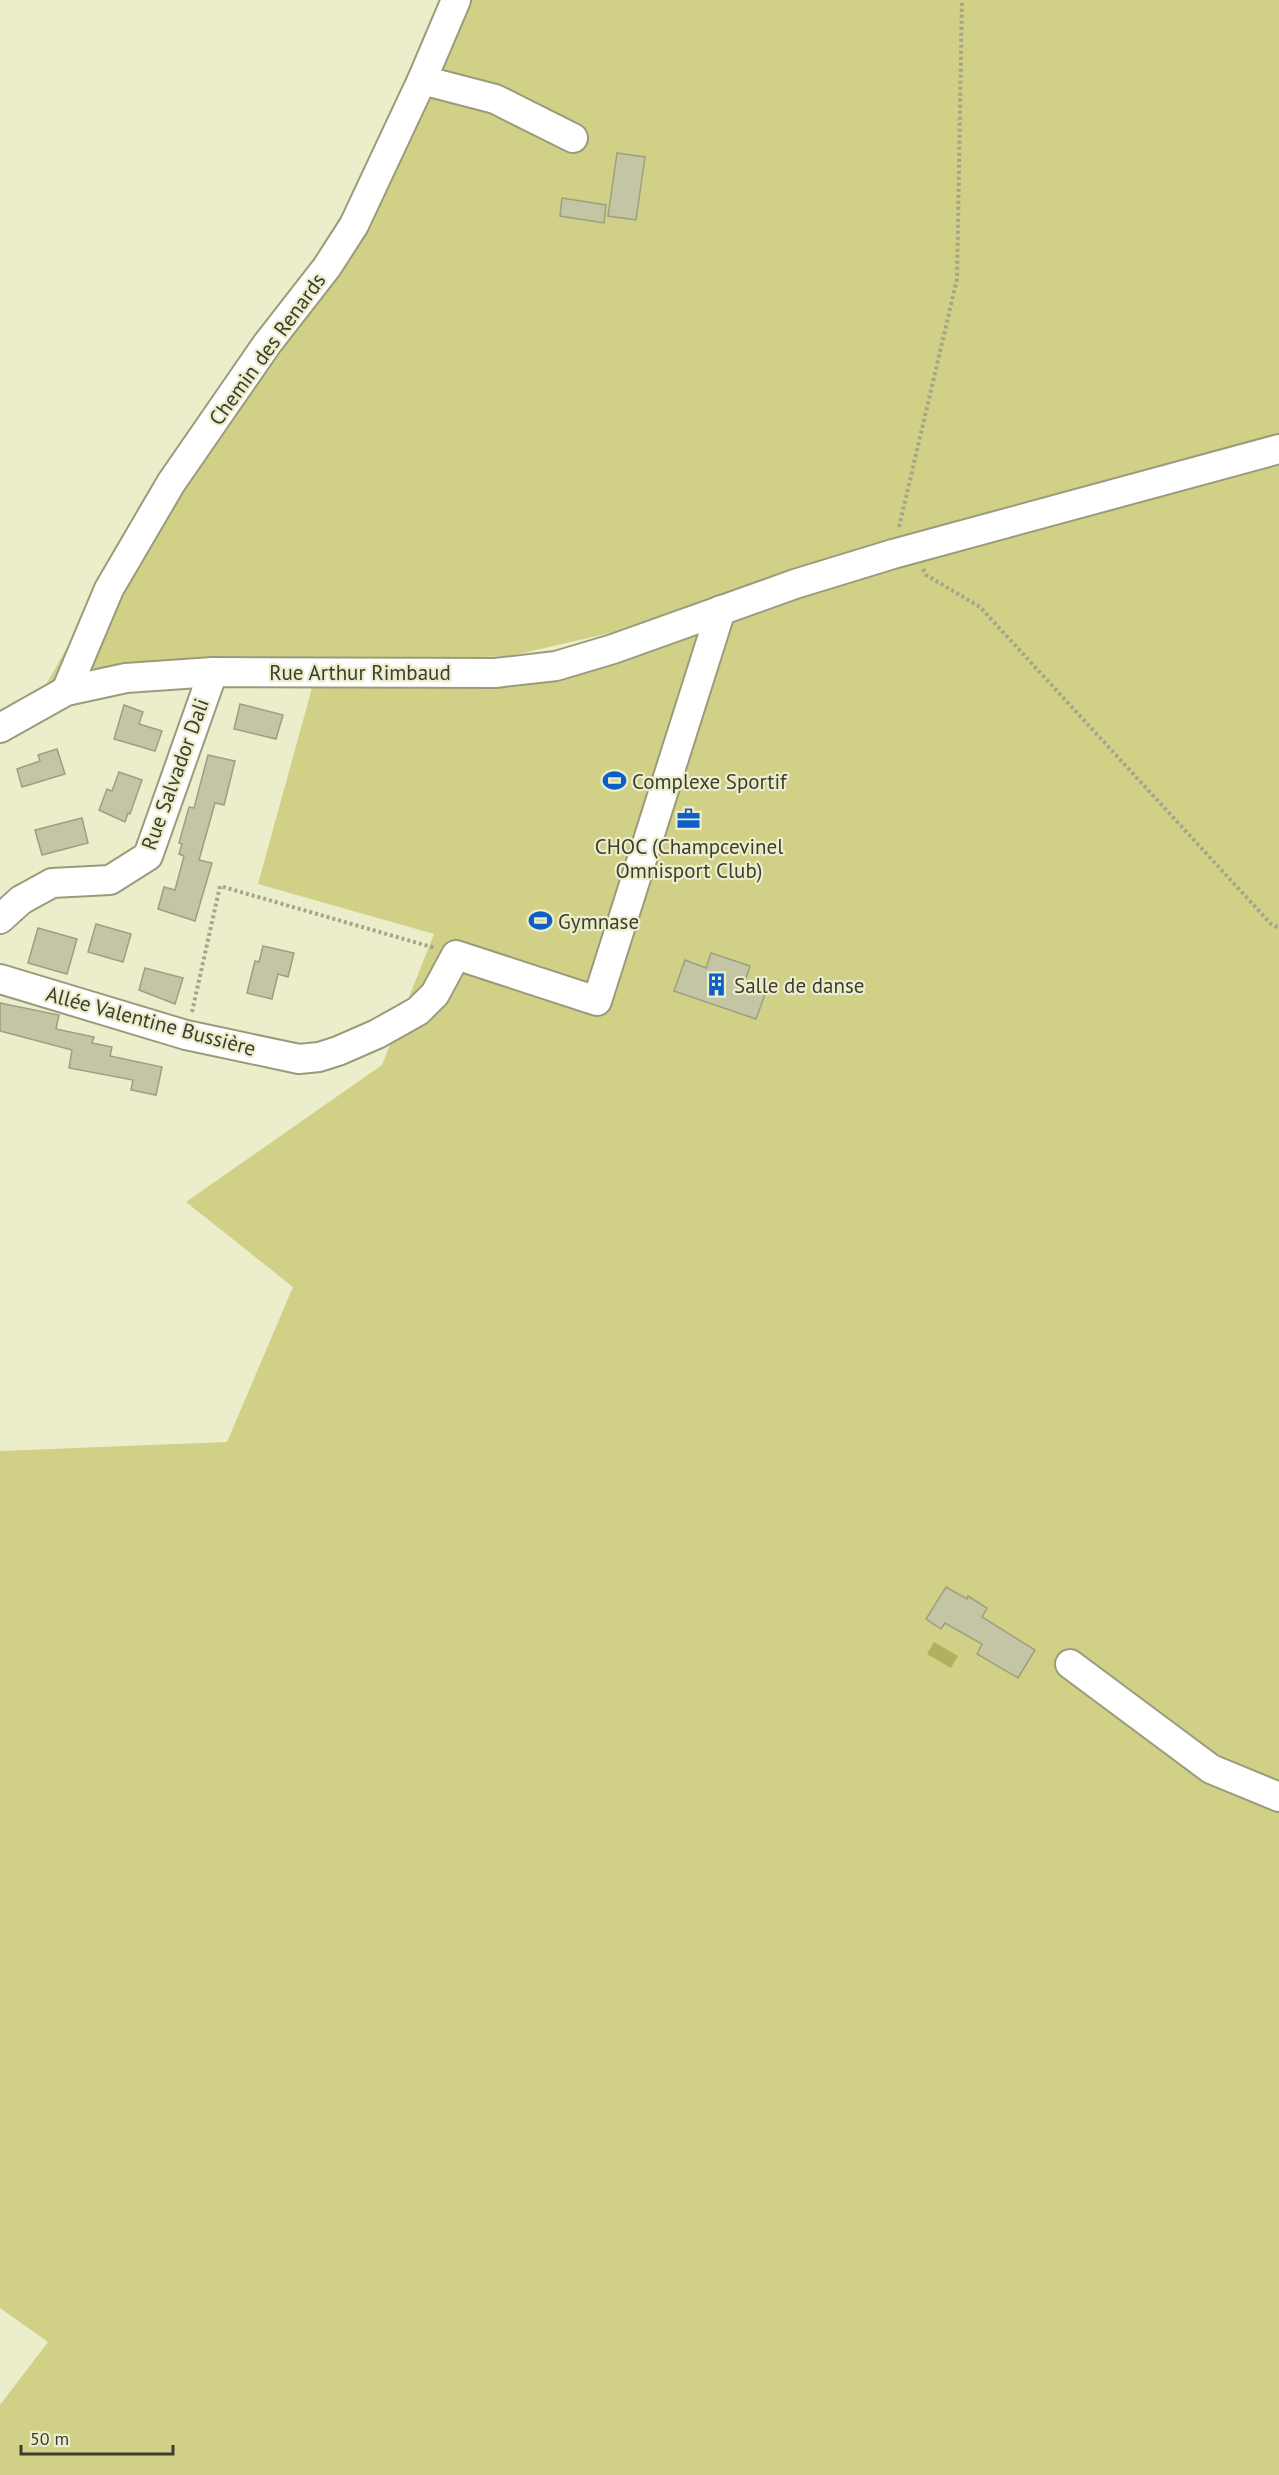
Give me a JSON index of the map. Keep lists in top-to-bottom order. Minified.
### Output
{"streets":{"street":["Chemin des Renards","Rue Arthur Rimbaud","Rue Salvador Dali","Allée Valentine Bussière"]},"crossings":[["Chemin des Renards","Rue Arthur Rimbaud"],["Rue Arthur Rimbaud","Rue Salvador Dali"]],"places":{"sports":["Complexe Sportif","Gymnase"],"office":["CHOC (Champcevinel Omnisport Club)"],"building":["Salle de danse"]},"scale_bar":"50 m"}
